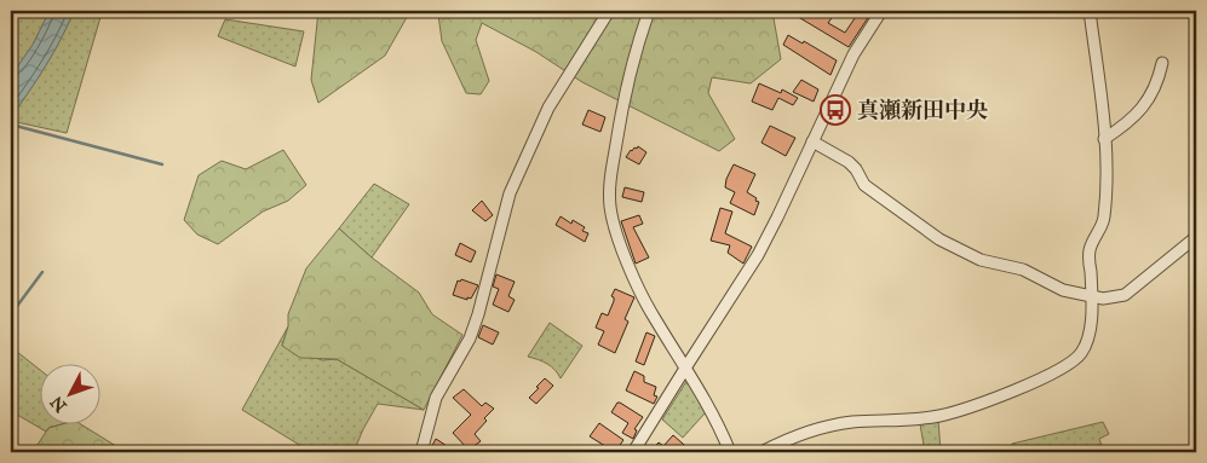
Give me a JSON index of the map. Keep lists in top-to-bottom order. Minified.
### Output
{"places":{"bus stop":["真瀬新田中央"]},"north":"bottom left"}
